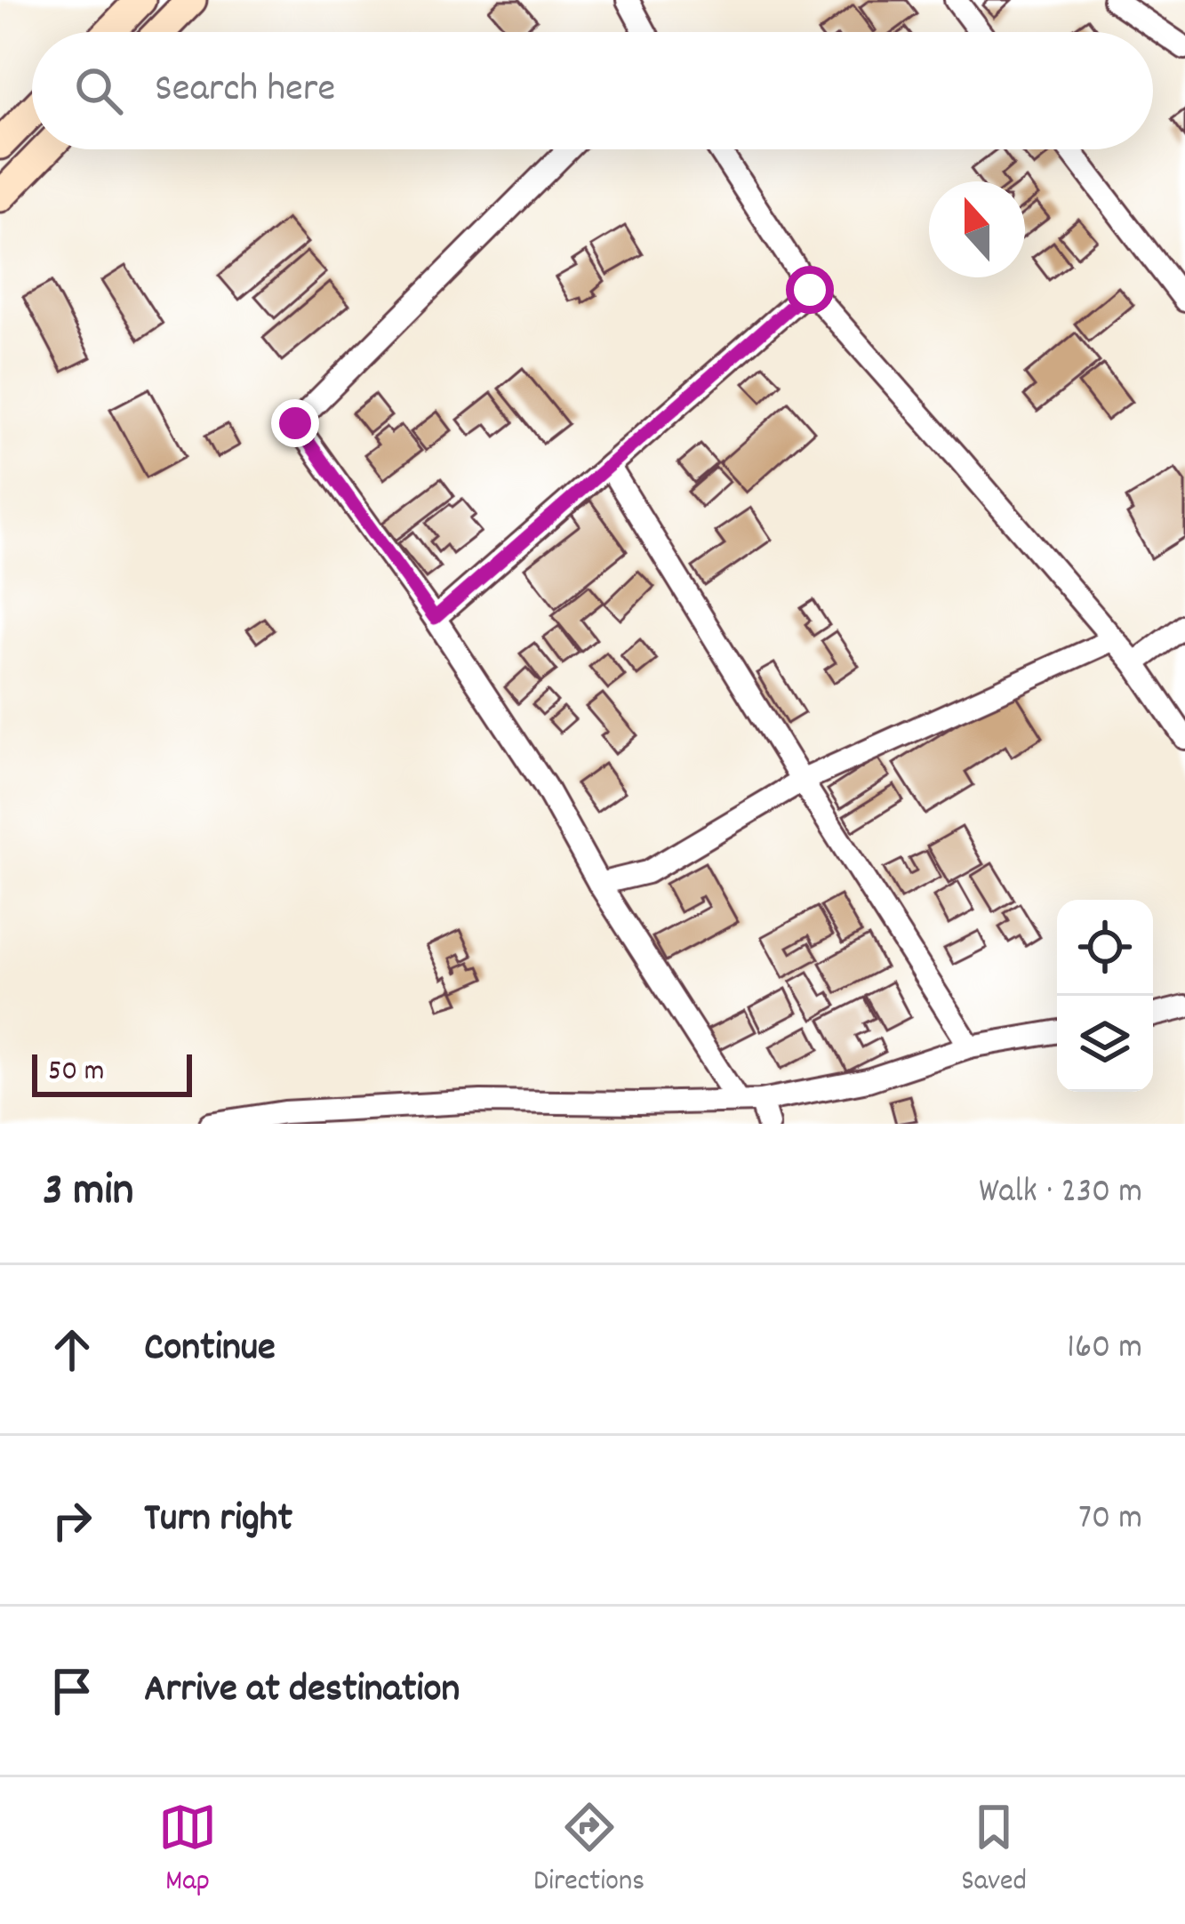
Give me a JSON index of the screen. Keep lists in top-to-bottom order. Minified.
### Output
{"scale_bar":"50 m","north":"top","page":{"search":"Search here","scale":"50 m","heading":["3 min","Walk · 230 m"],"list":[["Continue","160 m"],["Turn right","70 m"],"Arrive at destination"],"nav":["Map","Directions","Saved"]}}
